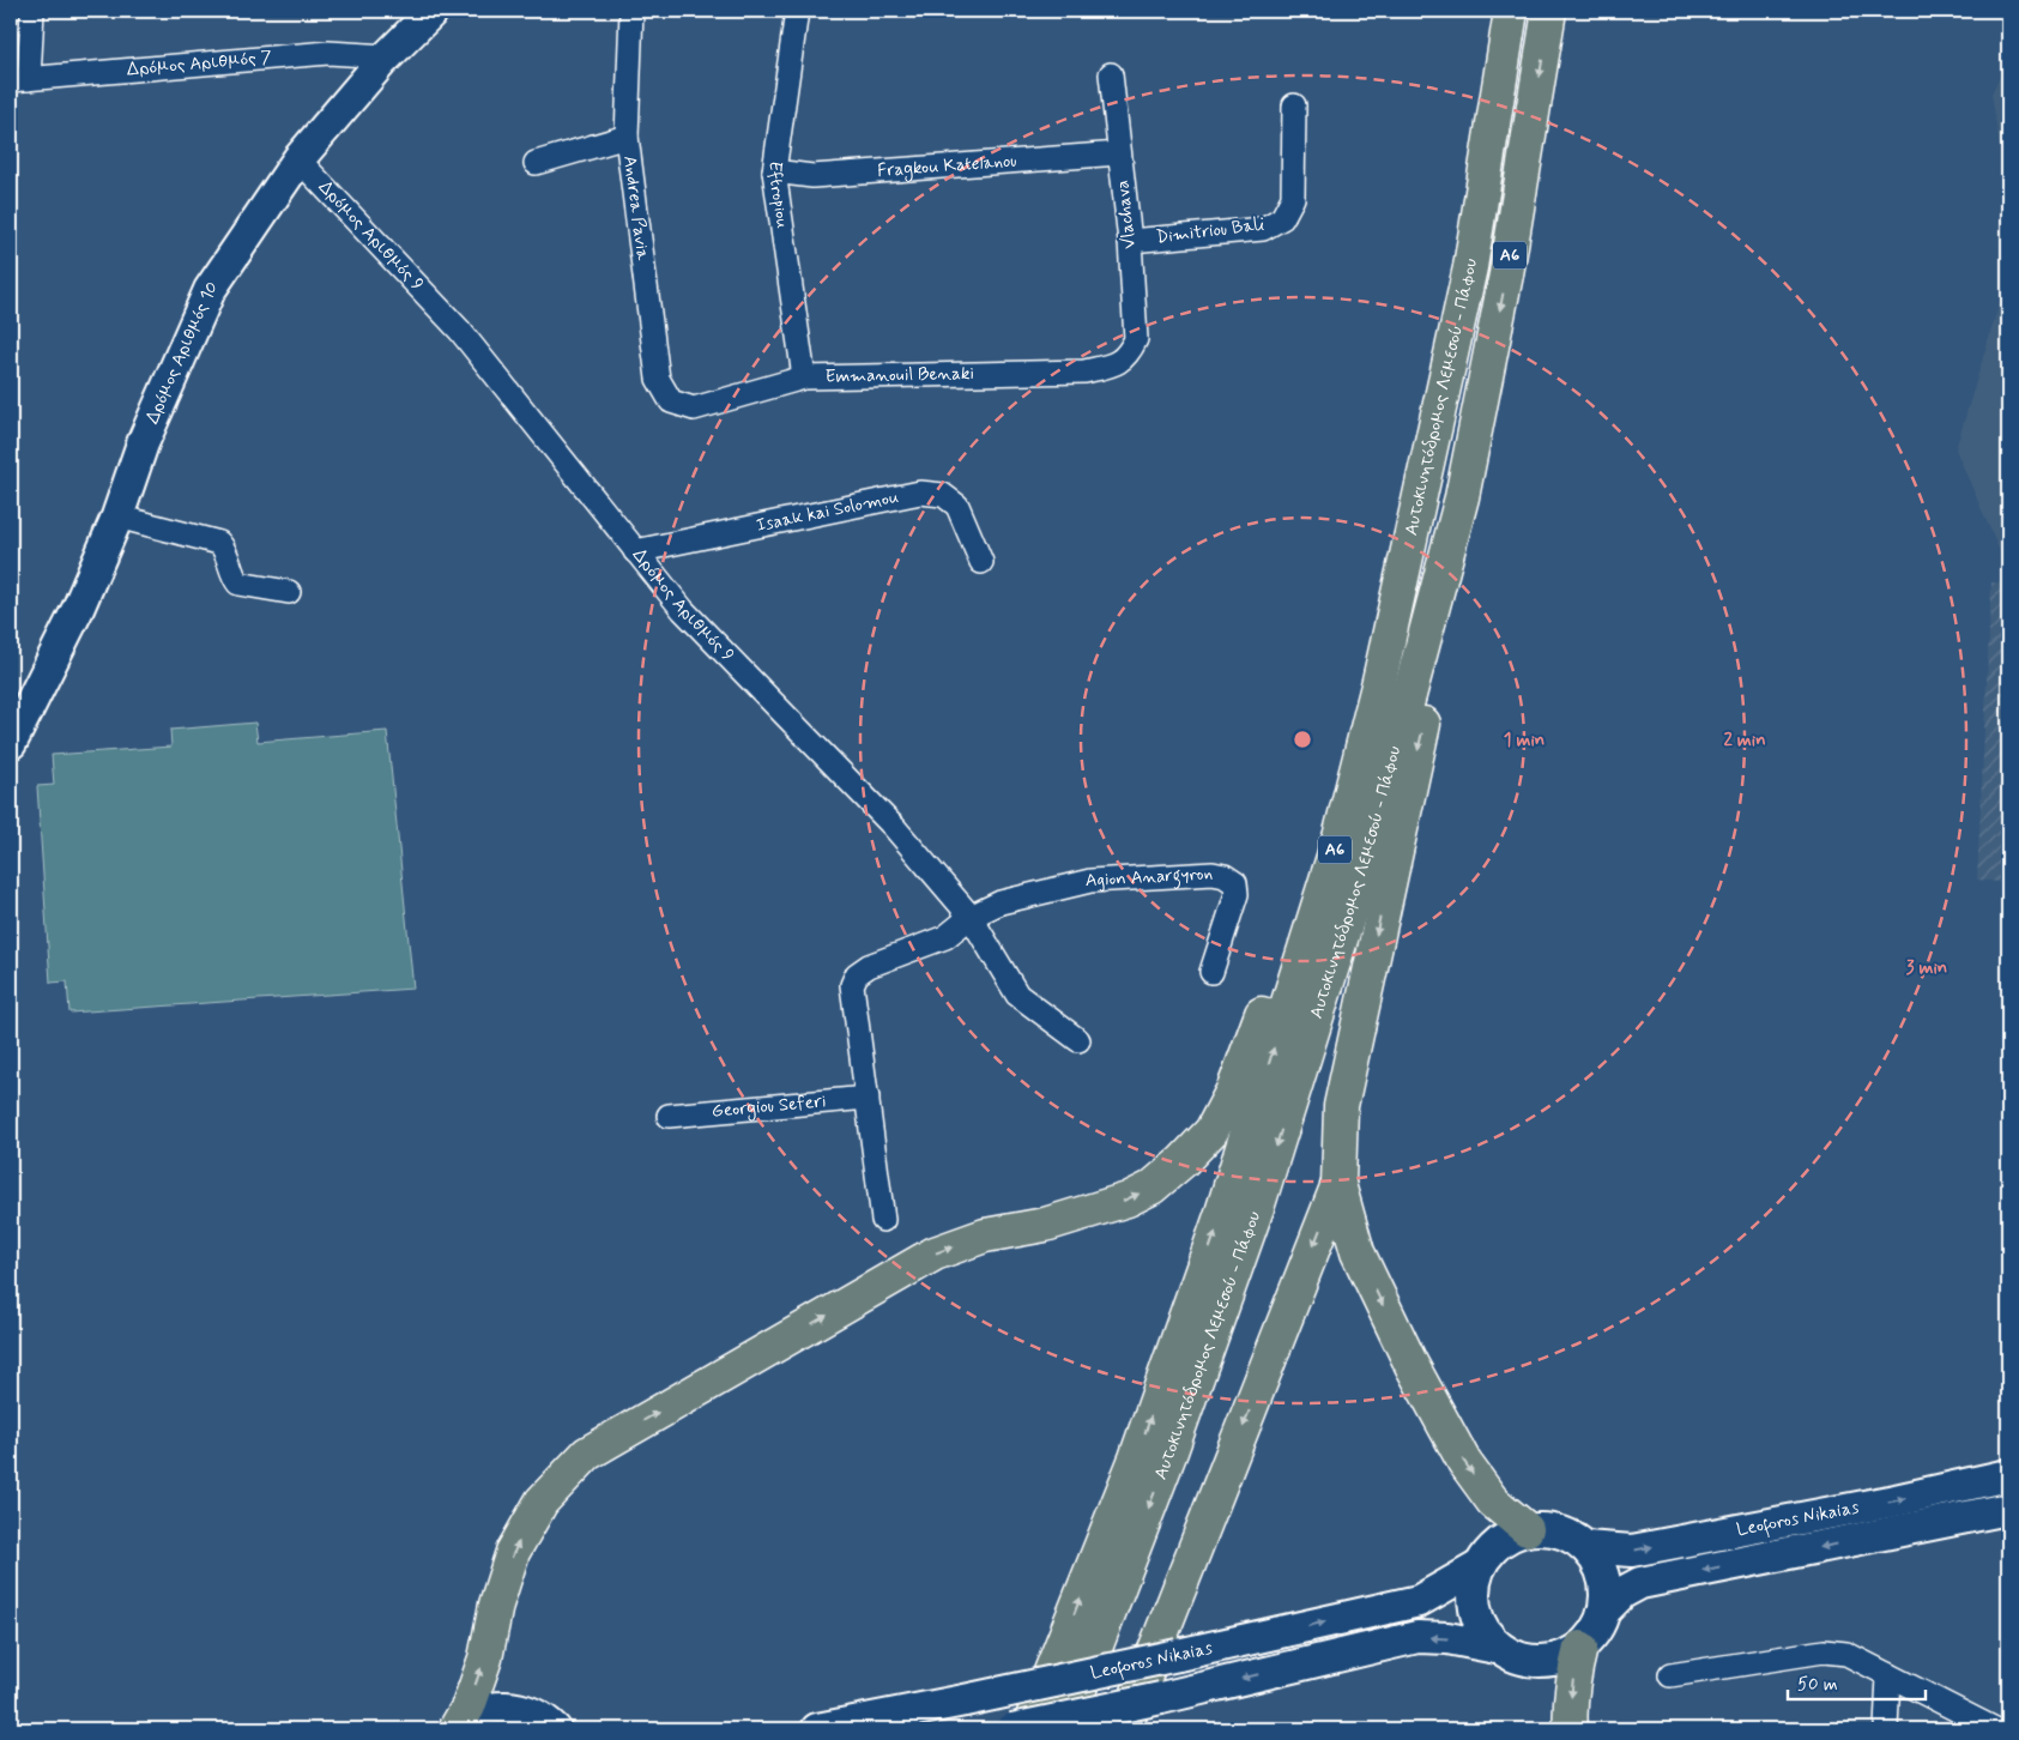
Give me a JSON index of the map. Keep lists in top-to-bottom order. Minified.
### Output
{"streets":{"highway":["A6","Αυτοκινητόδρομος Λεμεσού - Πάφου"],"main road":["Δρόμος Αριθμός 10","Leoforos Nikaias"],"street":["Δρόμος Αριθμός 7","Fragkou Katelanou","Eftropiou","Andrea Pavia","Vlachava","Dimitriou Bali","Δρόμος Αριθμός 9","Emmanouil Benaki","Isaak kai Solomou","Agion Anargyron","Georgiou Seferi"]},"crossings":[["Δρόμος Αριθμός 7","Δρόμος Αριθμός 10"],["Fragkou Katelanou","Eftropiou"],["Fragkou Katelanou","Vlachava"],["Eftropiou","Emmanouil Benaki"],["Andrea Pavia","Emmanouil Benaki"],["Vlachava","Dimitriou Bali"],["Vlachava","Emmanouil Benaki"],["Δρόμος Αριθμός 9","Δρόμος Αριθμός 10"],["Δρόμος Αριθμός 9","Isaak kai Solomou"],["Δρόμος Αριθμός 9","Agion Anargyron"],["Agion Anargyron","Georgiou Seferi"]],"scale_bar":"50 m","rings":["1 min","2 min","3 min"]}
